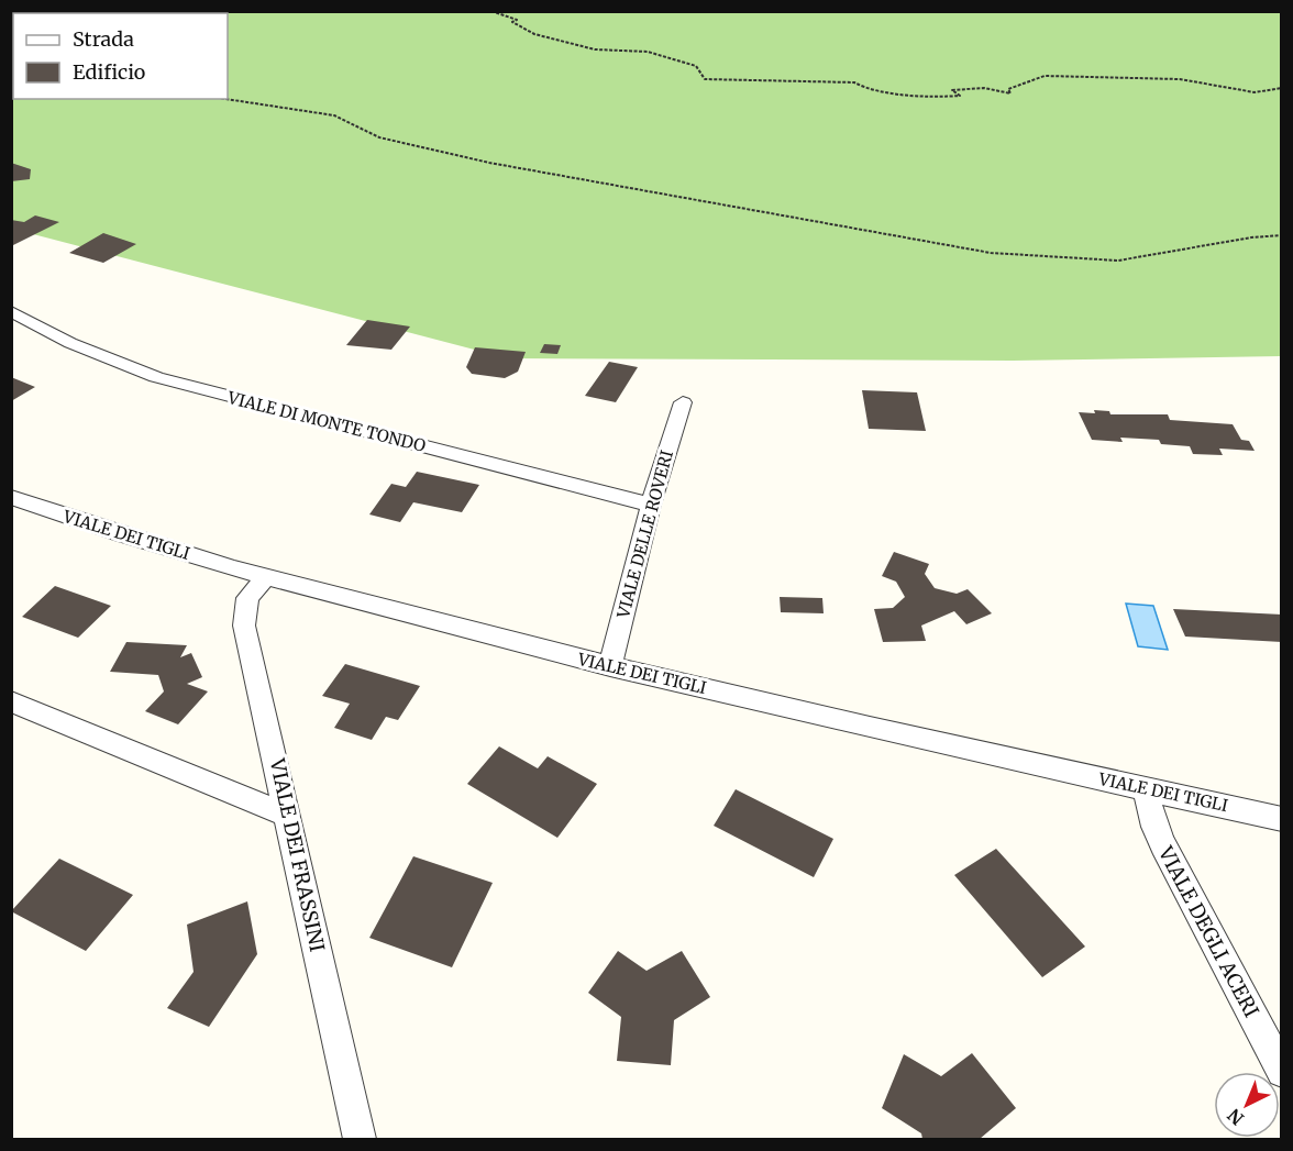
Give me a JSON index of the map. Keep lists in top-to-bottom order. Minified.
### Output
{"streets":{"street":["VIALE DI MONTE TONDO","VIALE DELLE ROVERI","VIALE DEI TIGLI","VIALE DEI FRASSINI","VIALE DEGLI ACERI"]},"crossings":[["VIALE DI MONTE TONDO","VIALE DELLE ROVERI"],["VIALE DELLE ROVERI","VIALE DEI TIGLI"],["VIALE DEI TIGLI","VIALE DEI FRASSINI"],["VIALE DEI TIGLI","VIALE DEGLI ACERI"]],"legend":["Strada","Edificio"],"north":"bottom left"}
